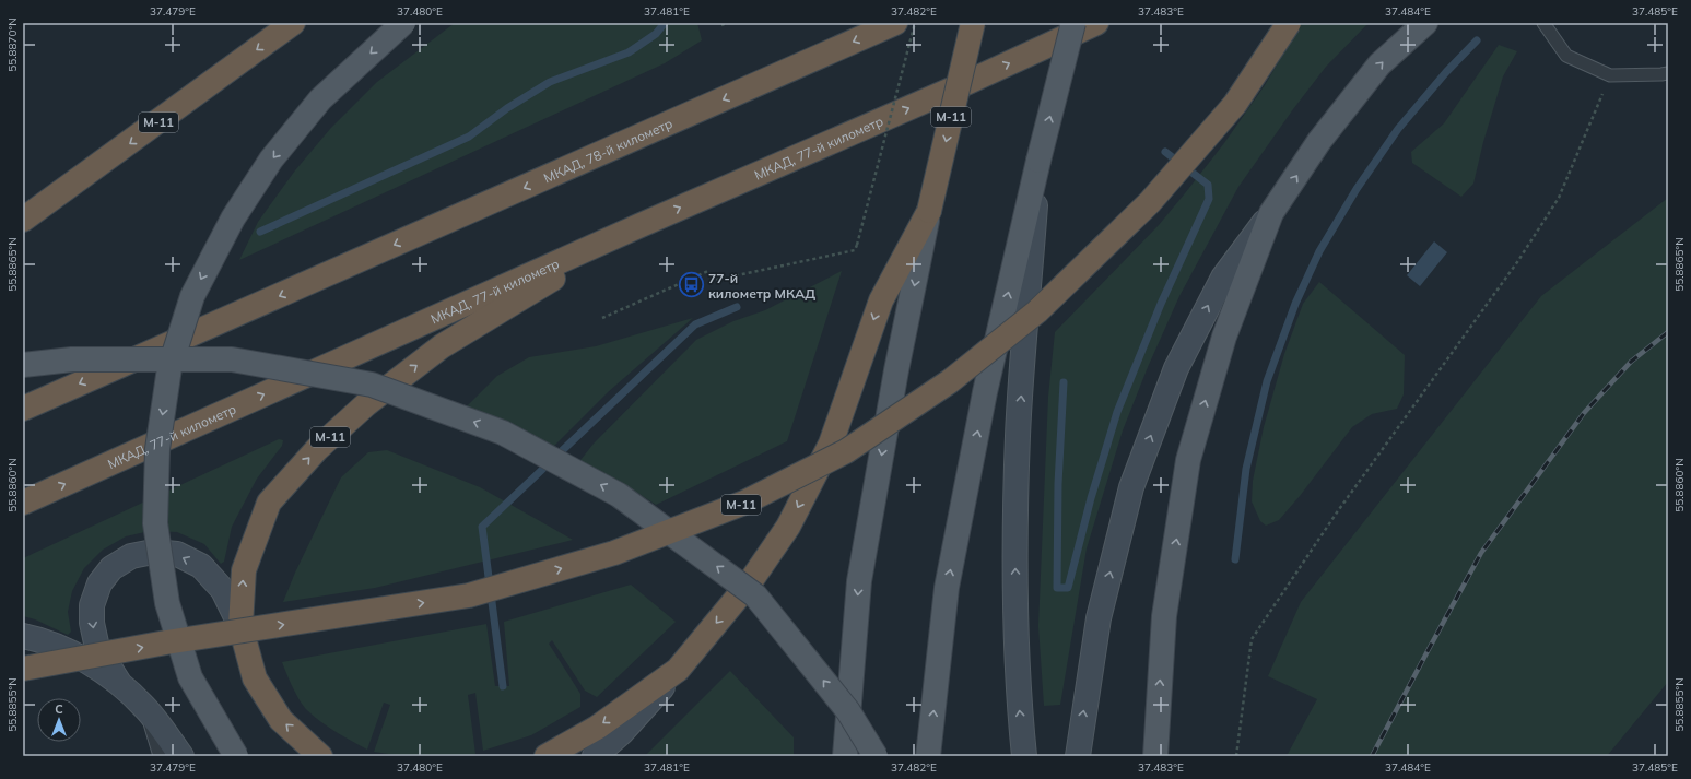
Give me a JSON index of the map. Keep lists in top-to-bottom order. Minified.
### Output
{"streets":{"highway":["М-11","МКАД, 77-й километр","МКАД, 78-й километр"]},"crossings":[["М-11","МКАД, 77-й километр"]],"one_way":["МКАД, 77-й километр","МКАД, 78-й километр"],"places":{"bus stop":["77-й километр МКАД"]},"north":"top","coordinates":["37.479°E","37.480°E","37.481°E","37.482°E","37.483°E","37.484°E","37.485°E","55.8870°N","55.8865°N","55.8860°N","55.8855°N"]}
